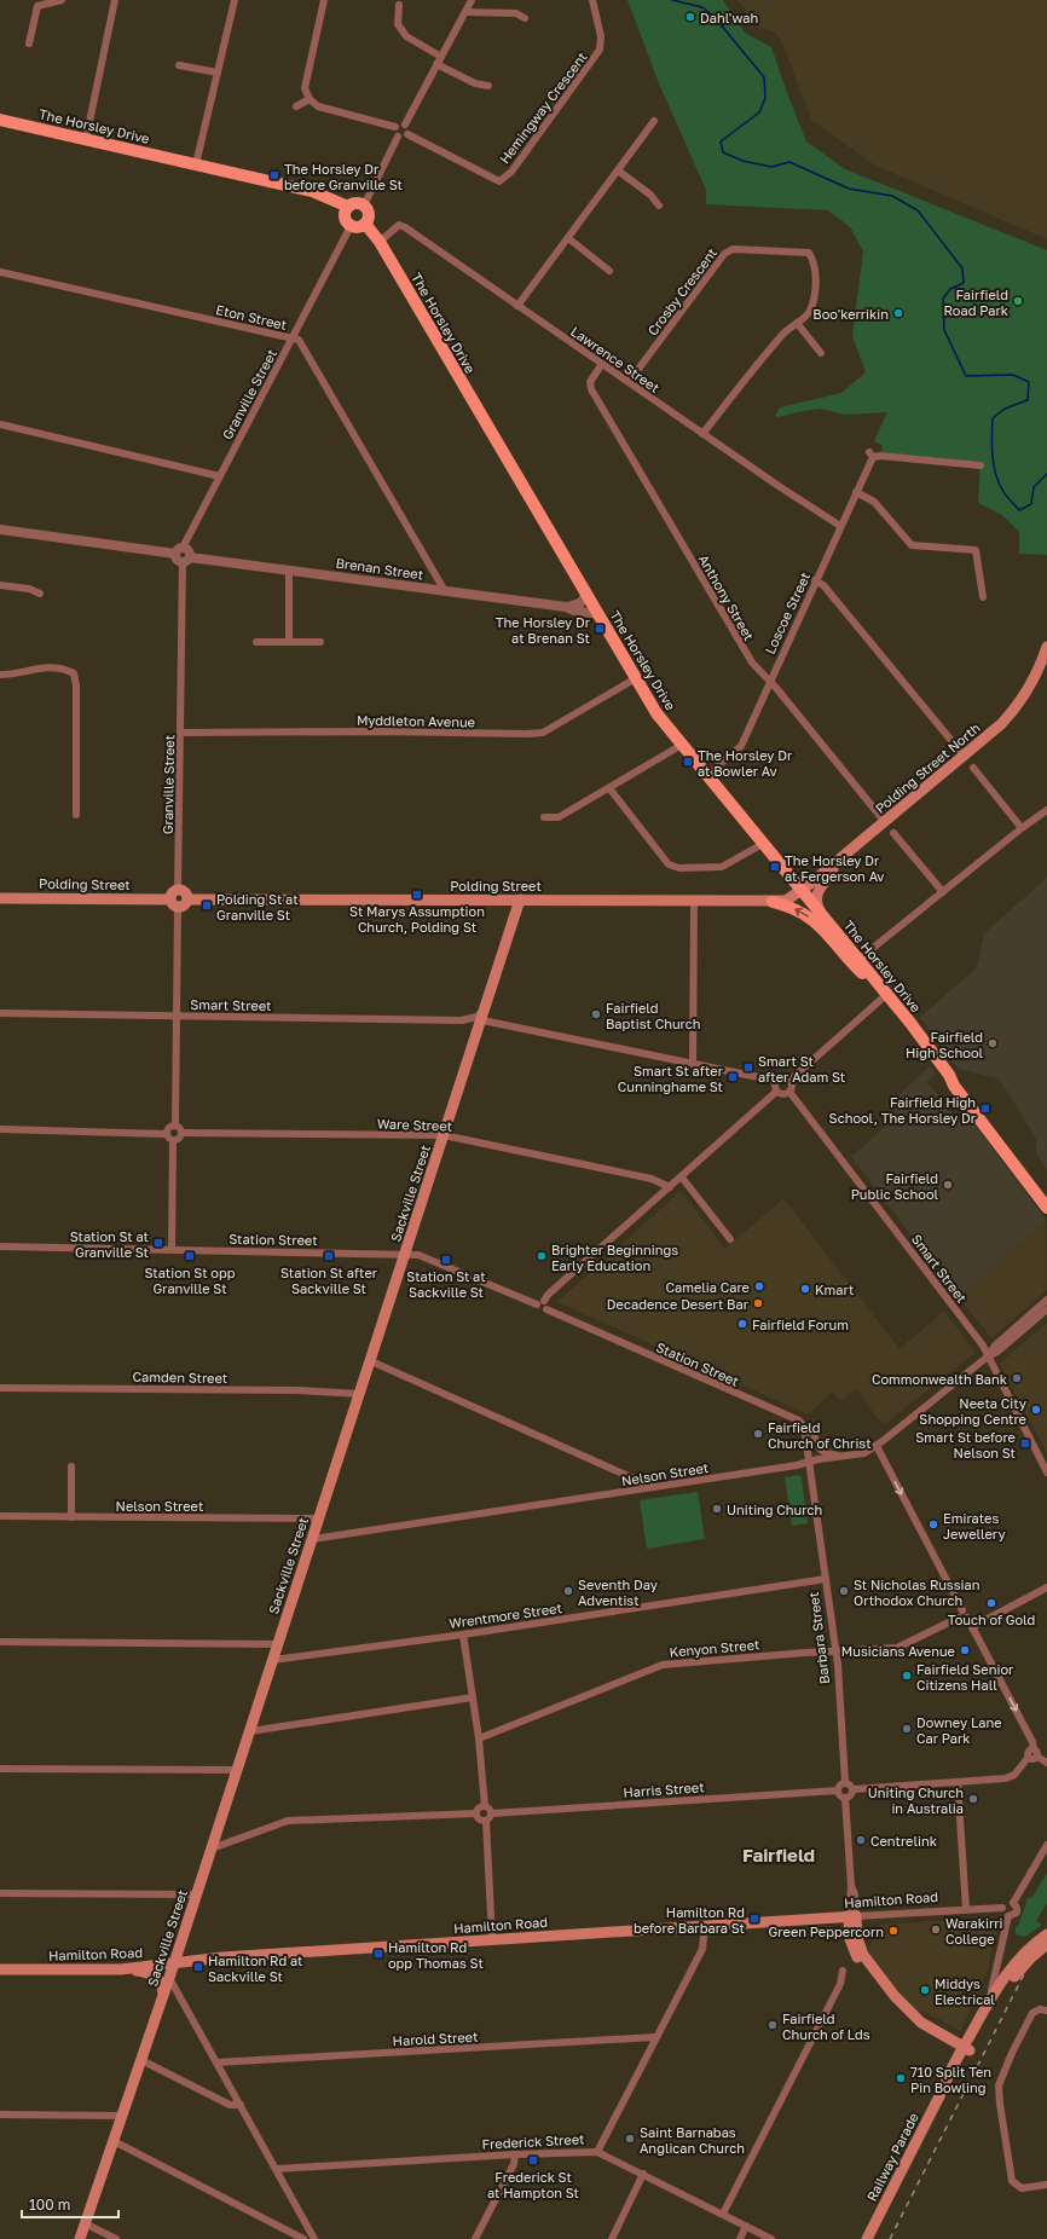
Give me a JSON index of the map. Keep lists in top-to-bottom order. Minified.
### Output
{"streets":{"main road":["The Horsley Drive","Polding Street North","Polding Street","Sackville Street","Hamilton Road","Railway Parade"],"street":["Hemingway Crescent","Crosby Crescent","Eton Street","Lawrence Street","Granville Street","Brenan Street","Anthony Street","Loscoe Street","Myddleton Avenue","Smart Street","Ware Street","Station Street","Camden Street","Nelson Street","Wrentmore Street","Barbara Street","Kenyon Street","Harris Street","Harold Street","Frederick Street"]},"crossings":[["The Horsley Drive","Lawrence Street"],["The Horsley Drive","Granville Street"],["The Horsley Drive","Brenan Street"],["The Horsley Drive","Loscoe Street"],["The Horsley Drive","Myddleton Avenue"],["The Horsley Drive","Polding Street North"],["The Horsley Drive","Polding Street"],["Crosby Crescent","Lawrence Street"],["Eton Street","Granville Street"],["Eton Street","Brenan Street"],["Lawrence Street","Anthony Street"],["Lawrence Street","Loscoe Street"],["Granville Street","Brenan Street"],["Granville Street","Myddleton Avenue"],["Granville Street","Polding Street"],["Anthony Street","Loscoe Street"],["Anthony Street","Polding Street North"],["Polding Street North","Polding Street"],["Polding Street","Sackville Street"],["Smart Street","Sackville Street"],["Smart Street","Nelson Street"],["Ware Street","Sackville Street"],["Sackville Street","Station Street"],["Sackville Street","Camden Street"],["Sackville Street","Nelson Street"],["Sackville Street","Wrentmore Street"],["Sackville Street","Hamilton Road"],["Nelson Street","Barbara Street"],["Wrentmore Street","Barbara Street"],["Barbara Street","Kenyon Street"],["Barbara Street","Harris Street"]],"districts":["Fairfield"],"places":{"other":["Dahl'wah","Fairfield Road Park","Boo'kerrikin","Fairfield Baptist Church","Fairfield High School","Fairfield Public School","Brighter Beginnings Early Education","Camelia Care","Kmart","Decadence Desert Bar","Fairfield Forum","Commonwealth Bank","Neeta City Shopping Centre","Fairfield Church of Christ","Uniting Church","Emirates Jewellery","Seventh Day Adventist","St Nicholas Russian Orthodox Church","Touch of Gold","Musicians Avenue","Fairfield Senior Citizens Hall","Downey Lane Car Park","Uniting Church in Australia","Centrelink","Warakirri College","Green Peppercorn","Middys Electrical","Fairfield Church of Lds","710 Split Ten Pin Bowling","Saint Barnabas Anglican Church"],"transit":["The Horsley Dr before Granville St","The Horsley Dr at Brenan St","The Horsley Dr at Bowler Av","The Horsley Dr at Fergerson Av","St Marys Assumption Church, Polding St","Polding St at Granville St","Smart St after Adam St","Smart St after Cunninghame St","Fairfield High School, The Horsley Dr","Station St at Granville St","Station St opp Granville St","Station St after Sackville St","Station St at Sackville St","Smart St before Nelson St","Hamilton Rd before Barbara St","Hamilton Rd opp Thomas St","Hamilton Rd at Sackville St","Frederick St at Hampton St"]},"scale_bar":"100 m"}
